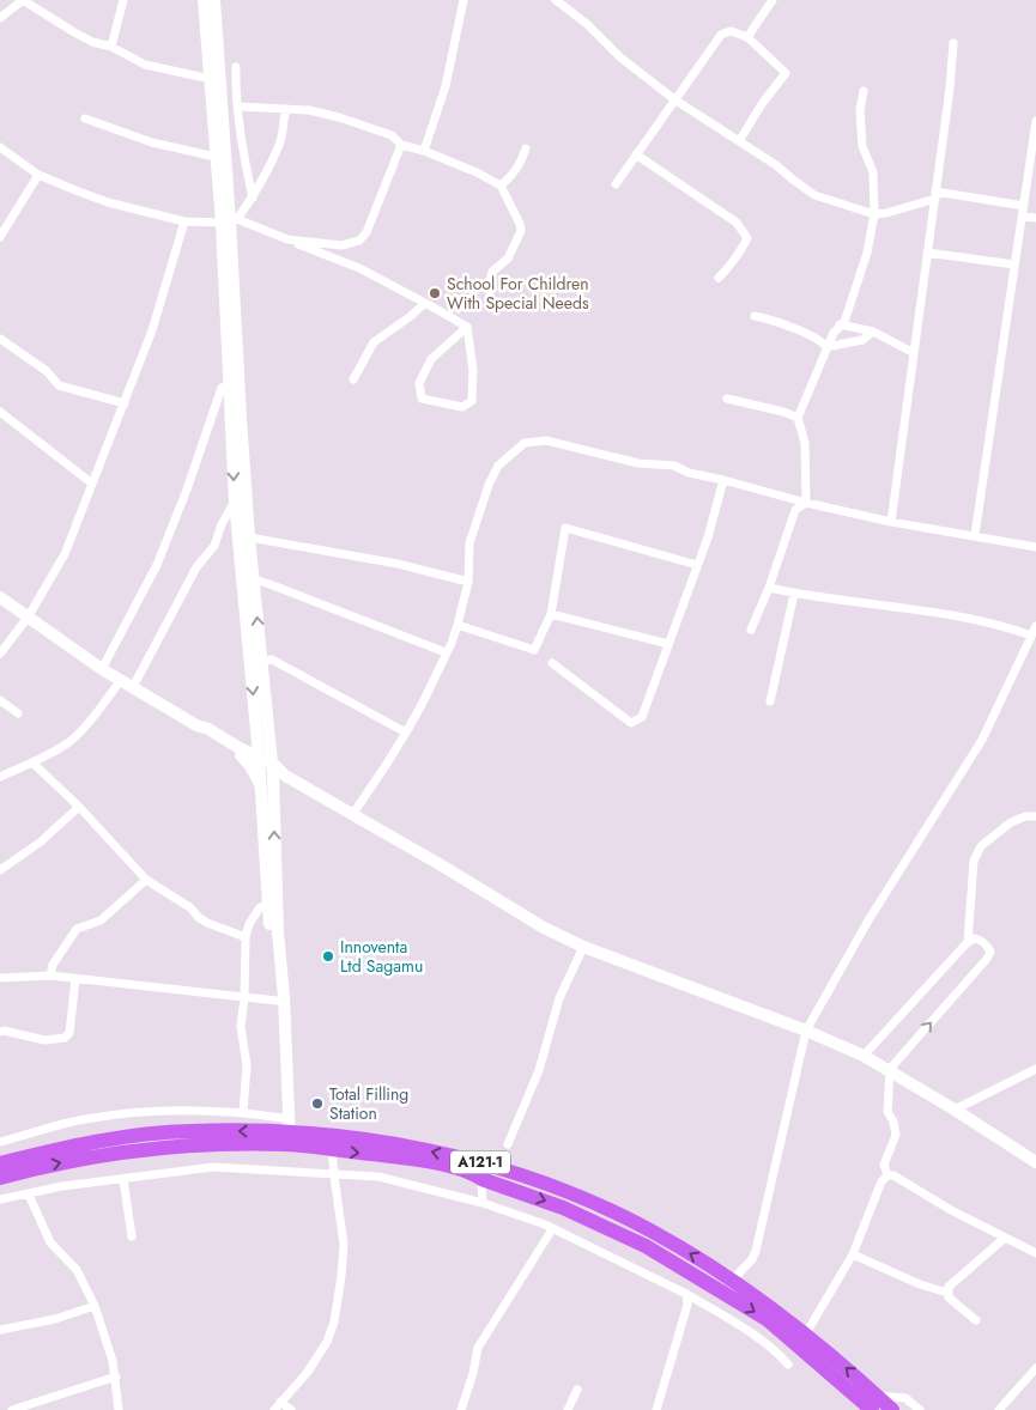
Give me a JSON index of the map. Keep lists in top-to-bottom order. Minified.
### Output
{"streets":{"highway":["A121-1"]},"places":["School For Children With Special Needs","Innoventa Ltd Sagamu","Total Filling Station"]}
